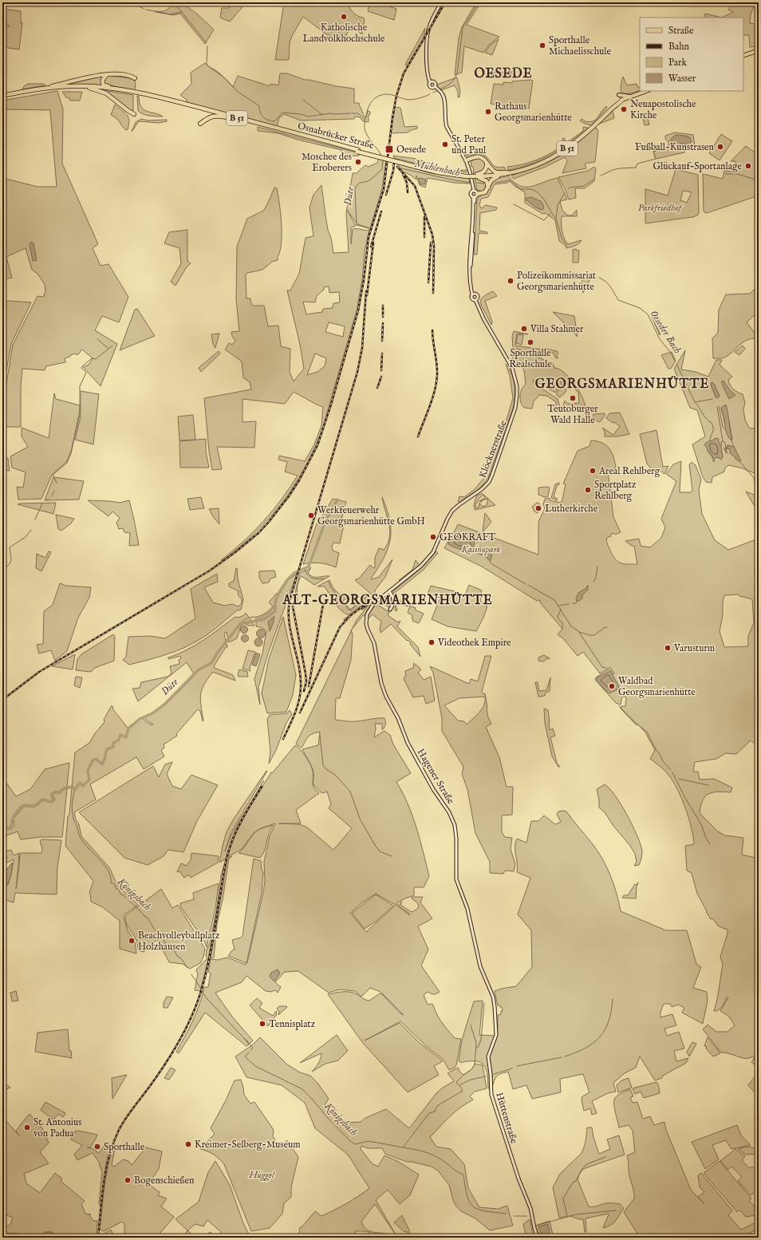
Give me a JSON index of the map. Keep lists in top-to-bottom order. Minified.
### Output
{"streets":{"highway":["B 51","Osnabrücker Straße"],"main road":["Klöcknerstraße","Hagener Straße","Hüttenstraße"]},"crossings":[["B 51","Osnabrücker Straße"],["Klöcknerstraße","Hagener Straße"],["Hagener Straße","Hüttenstraße"]],"districts":["OESEDE","GEORGSMARIENHÜTTE","ALT-GEORGSMARIENHÜTTE"],"water":["Mühlenbach","Düte","Oeseder Bach","Königsbach"],"parks":["Parkfriedhof","Kasinopark","Hüggel"],"places":{"other":["Katholische Landvolkhochschule","Sporthalle Michaelisschule","Neuapostolische Kirche","Rathaus Georgsmarienhütte","St. Peter und Paul","Fußball-Kunstrasen","Moschee des Eroberers","Glückauf-Sportanlage","Polizeikommissariat Georgsmarienhütte","Villa Stahmer","Sporthalle Realschule","Teutoburger Wald Halle","Areal Rehlberg","Sportplatz Rehlberg","Lutherkirche","Werkfeuerwehr Georgsmarienhütte GmbH","GEOKRAFT","Videothek Empire","Varusturm","Waldbad Georgsmarienhütte","Beachvolleyballplatz Holzhausen","Tennisplatz","St. Antonius von Padua","Kreimer-Selberg-Museum","Sporthalle","Bogenschießen"],"transit":["Oesede"]},"legend":["Straße","Bahn","Park","Wasser"]}
